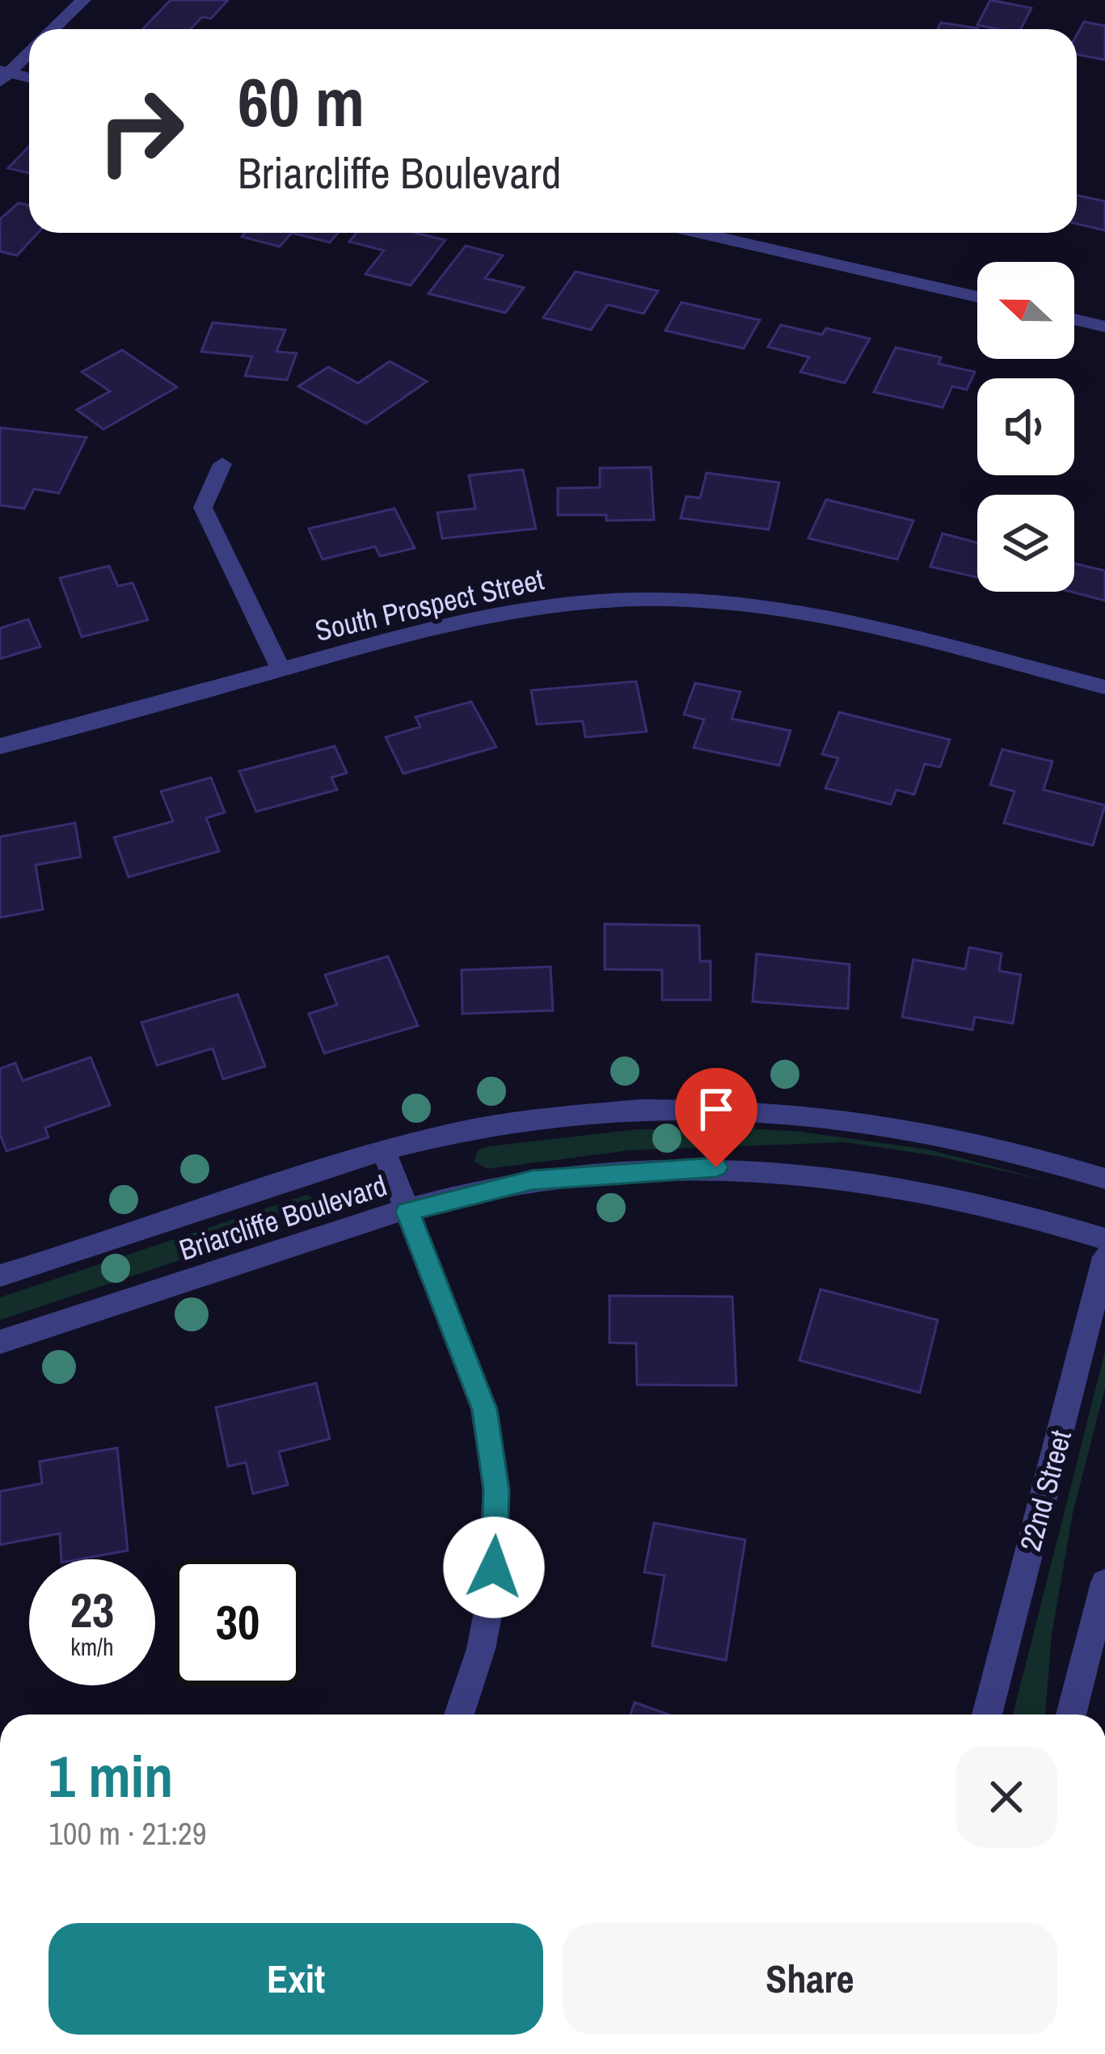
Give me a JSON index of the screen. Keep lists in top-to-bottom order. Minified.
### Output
{"streets":{"street":["South Prospect Street","Briarcliffe Boulevard","22nd Street"]},"north":"left","page":{"turn":["60 m","Briarcliffe Boulevard"],"speed":"23 km/h","limit":"30","heading":["1 min","100 m · 21:29"],"buttons":["Exit","Share"]}}
